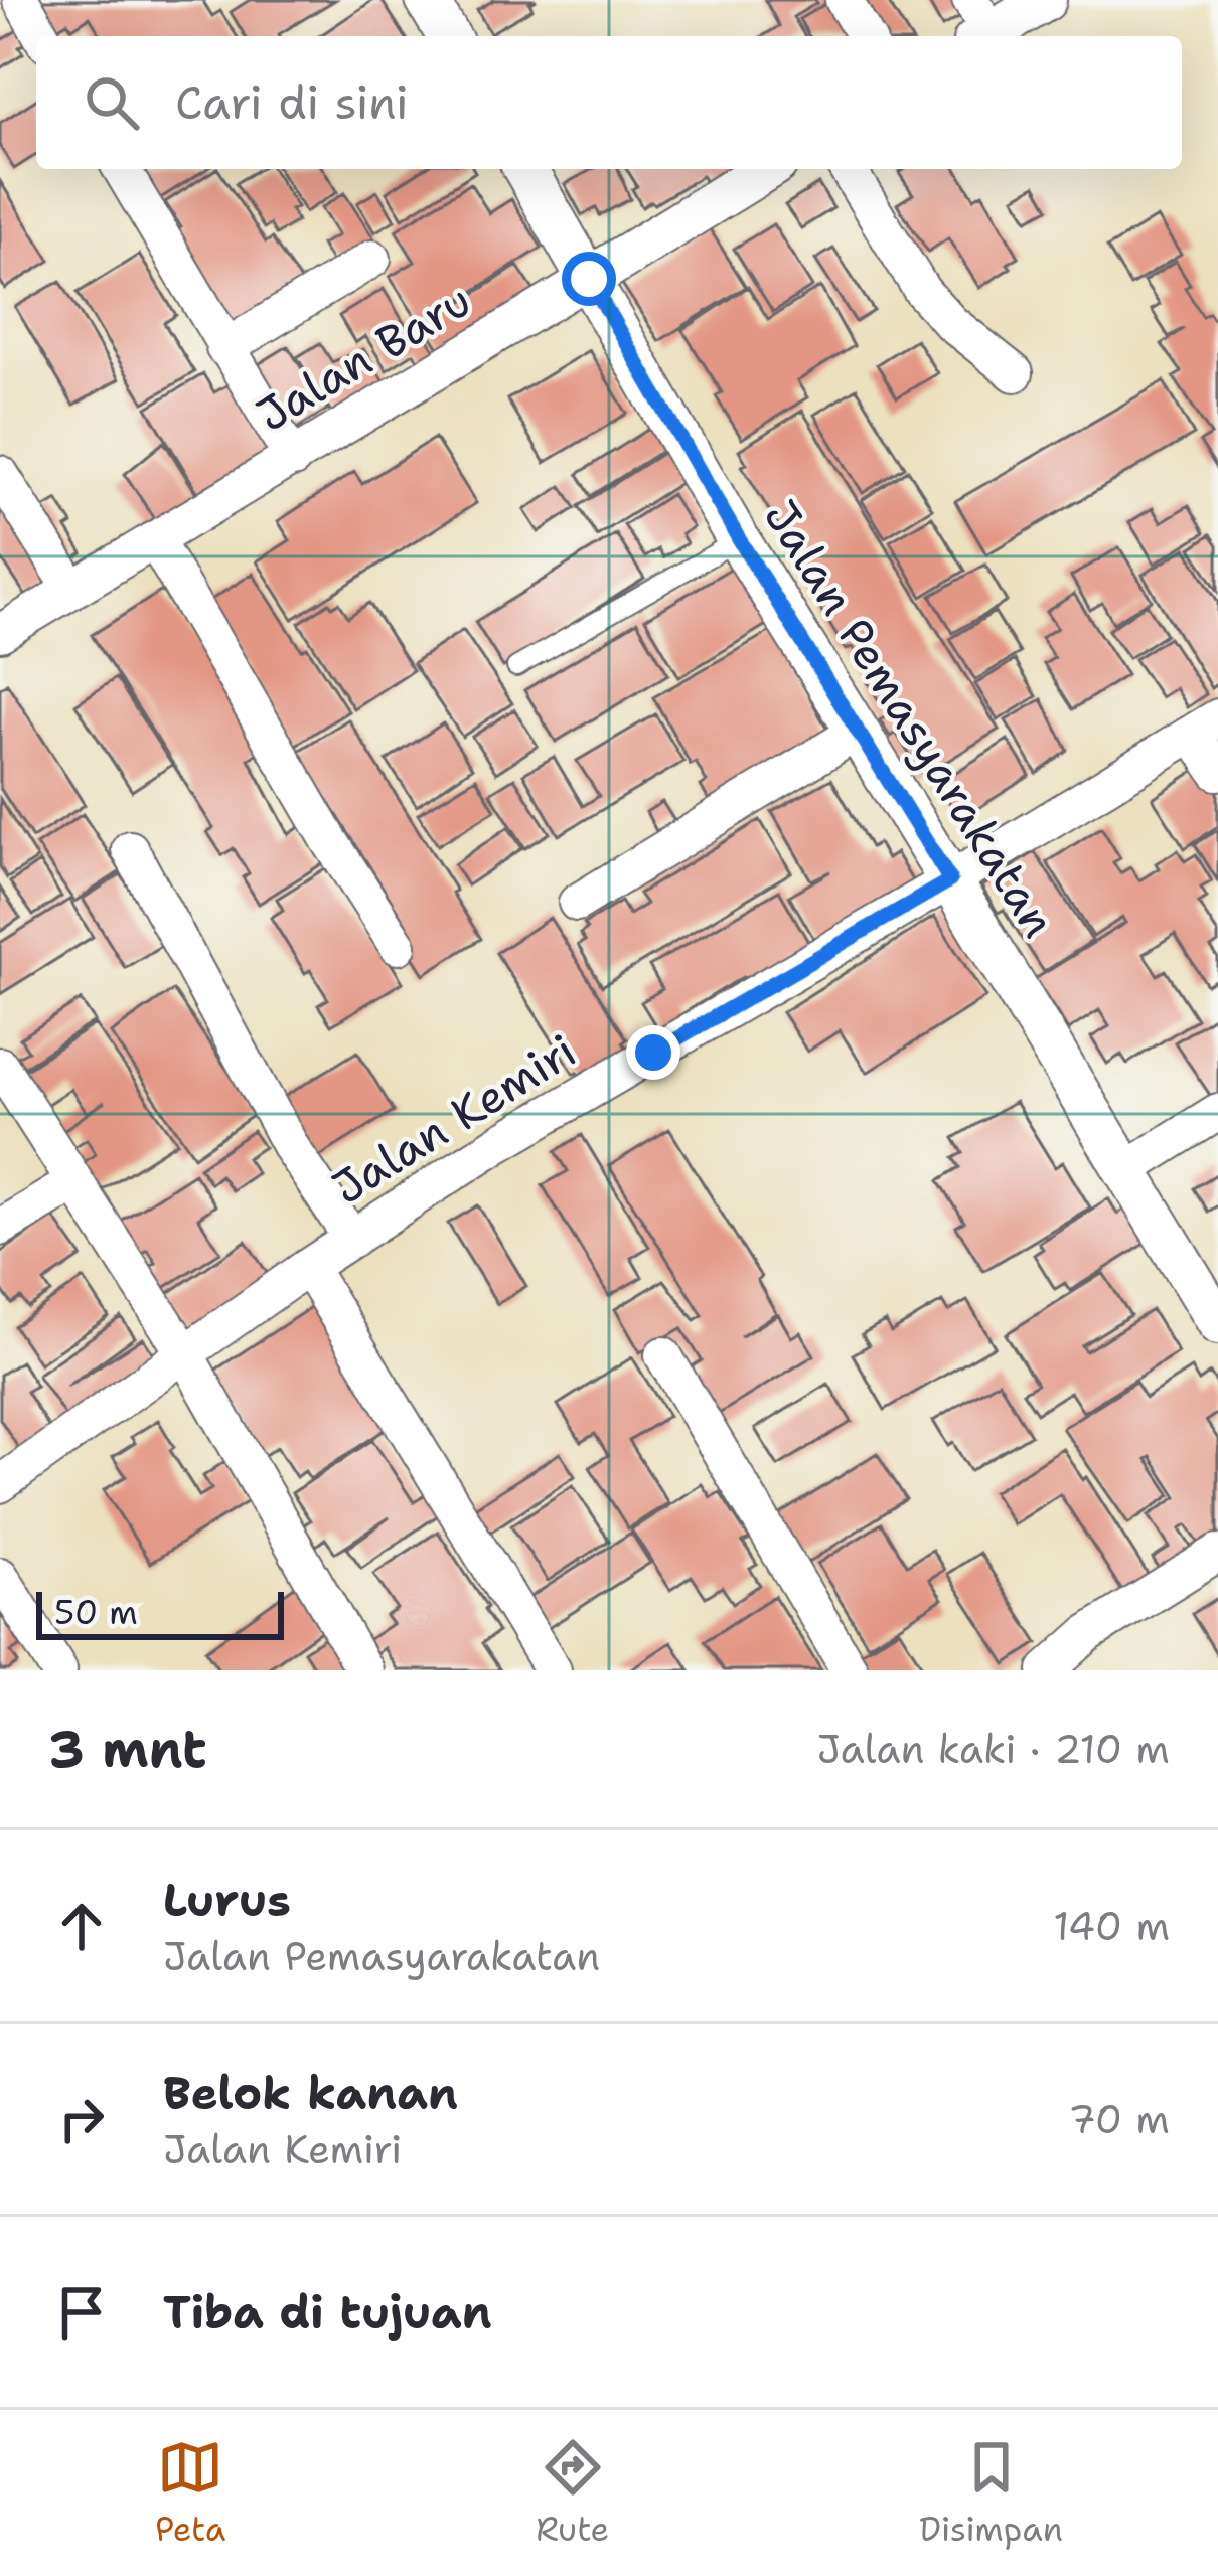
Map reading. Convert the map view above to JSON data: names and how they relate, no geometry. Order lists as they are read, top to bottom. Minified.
{"streets":{"street":["Jalan Baru","Jalan Pemasyarakatan","Jalan Kemiri"]},"crossings":[["Jalan Baru","Jalan Pemasyarakatan"],["Jalan Pemasyarakatan","Jalan Kemiri"]],"scale_bar":"50 m","page":{"search":"Cari di sini","scale":"50 m","heading":["3 mnt","Jalan kaki · 210 m"],"list":[["Lurus","Jalan Pemasyarakatan","140 m"],["Belok kanan","Jalan Kemiri","70 m"],"Tiba di tujuan"],"nav":["Peta","Rute","Disimpan"]}}
